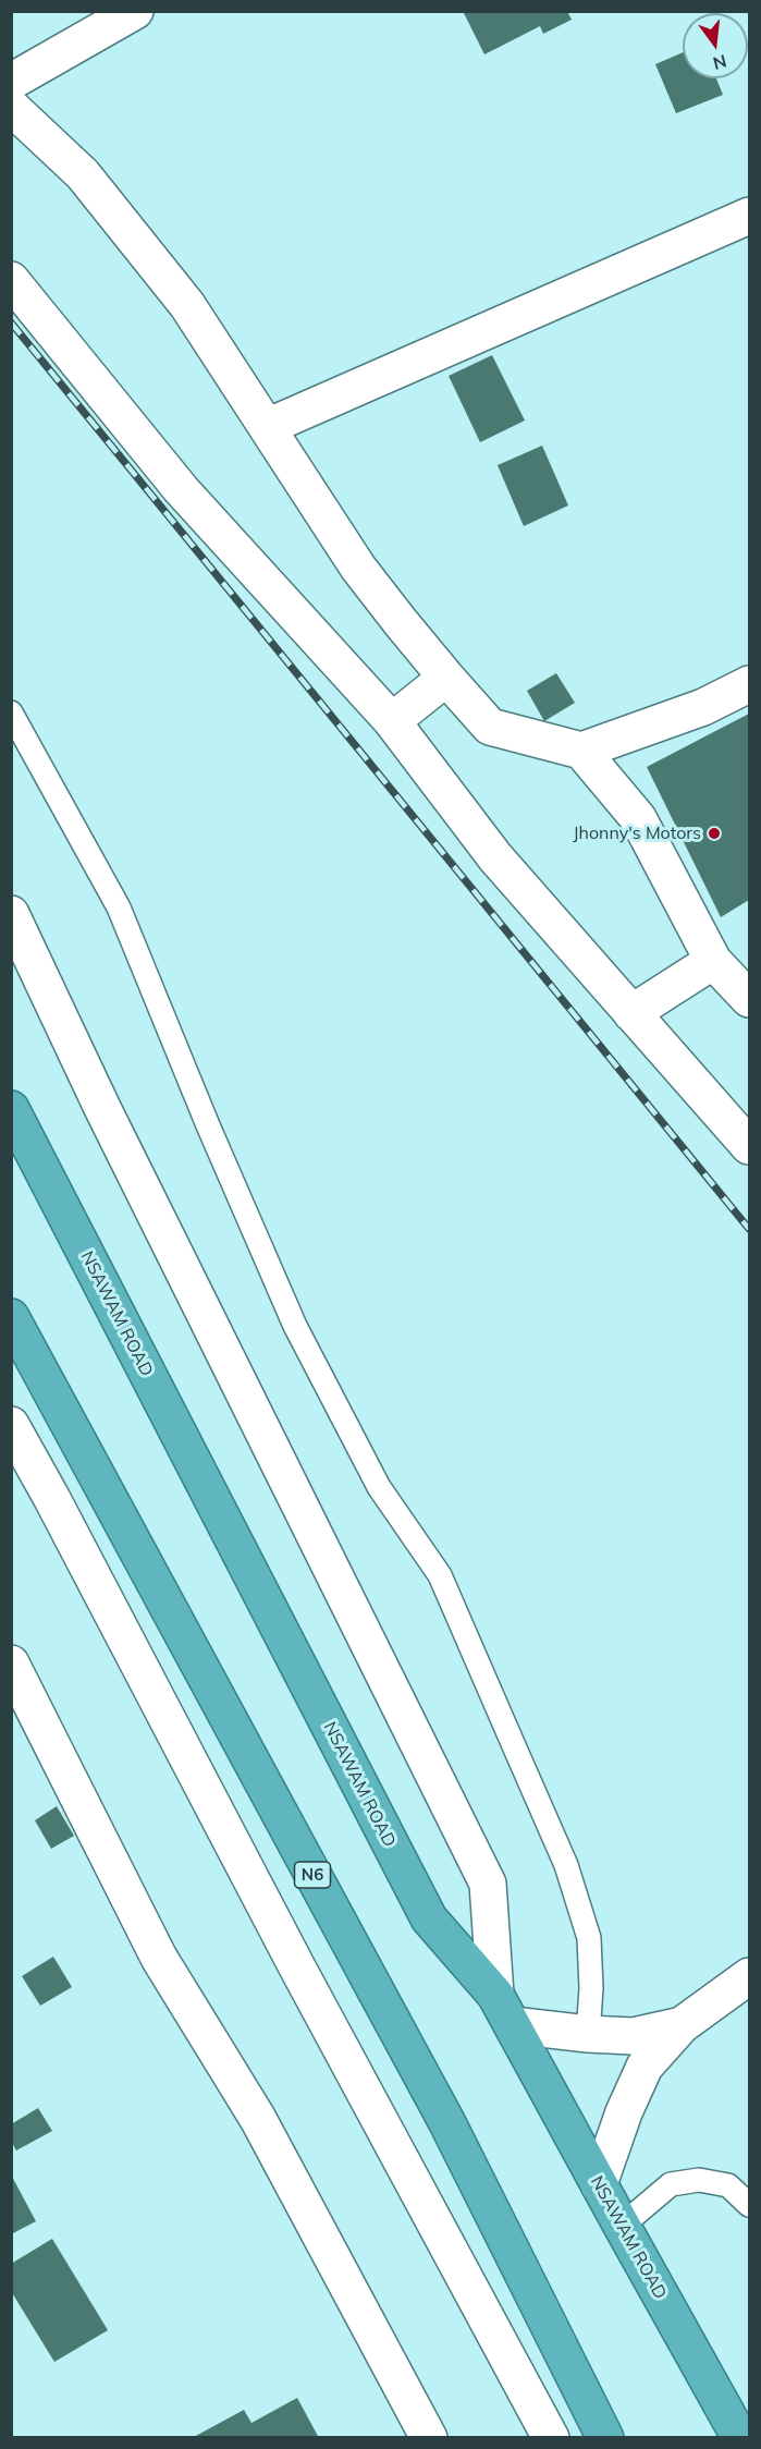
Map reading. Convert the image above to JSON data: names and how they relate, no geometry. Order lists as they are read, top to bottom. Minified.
{"streets":{"highway":["NSAWAM ROAD","N6"]},"places":["Jhonny's Motors"],"north":"bottom"}
